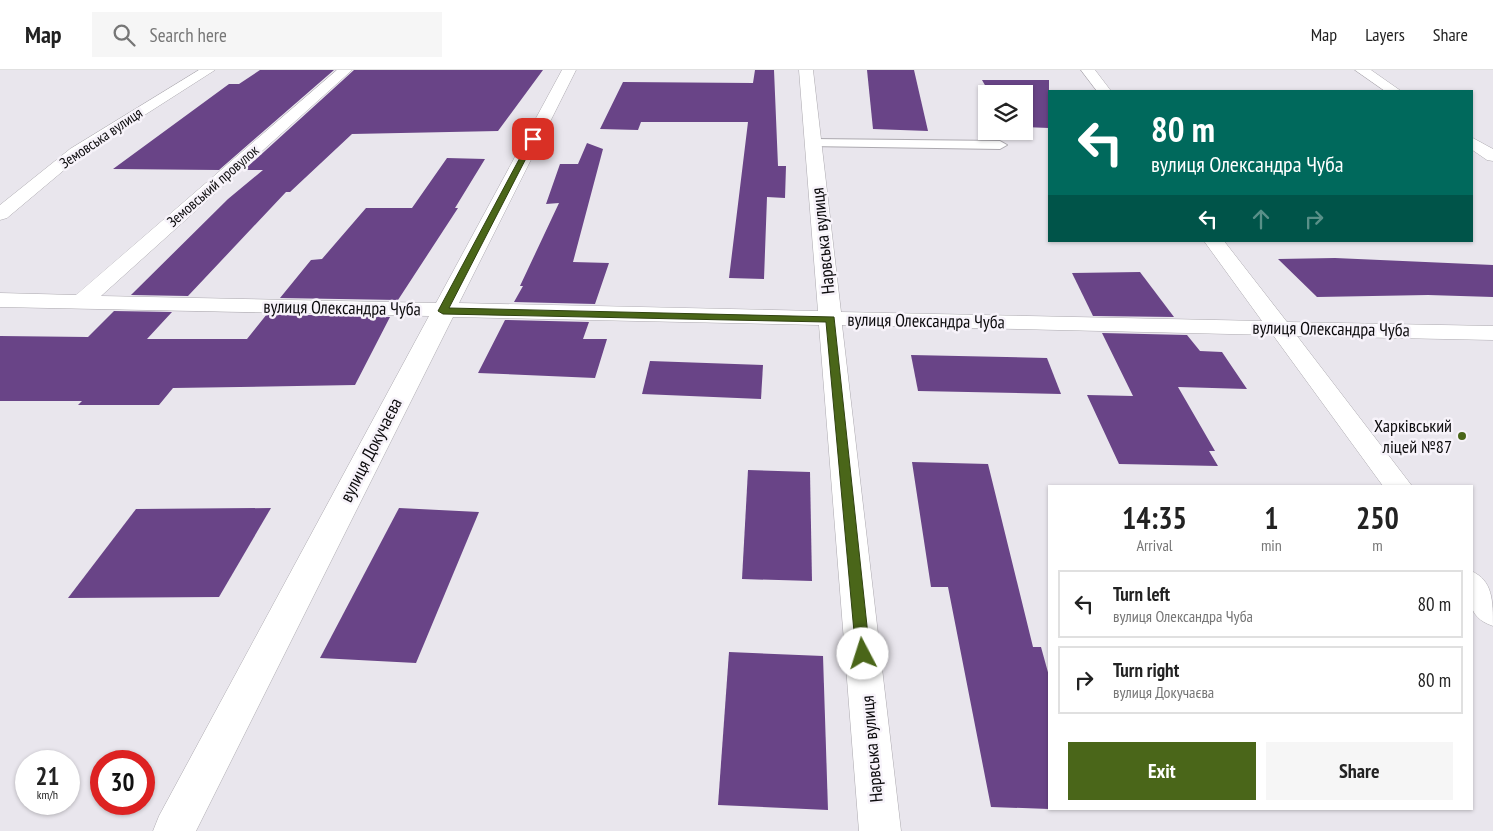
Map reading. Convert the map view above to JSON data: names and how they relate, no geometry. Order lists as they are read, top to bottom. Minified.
{"streets":{"street":["Земовська вулиця","Земовський провулок","Нарвська вулиця","вулиця Олександра Чуба","вулиця Докучаєва"]},"crossings":[["Земовський провулок","вулиця Олександра Чуба"],["Нарвська вулиця","вулиця Олександра Чуба"],["вулиця Олександра Чуба","вулиця Докучаєва"]],"places":["Харківський ліцей №87"],"page":{"header":"Map","search":"Search here","nav":["Map","Layers","Share"],"turn":["80 m","вулиця Олександра Чуба"],"eta":["14:35","Arrival","1","min","250","m"],"list":[{"name":"Turn left","note":"вулиця Олександра Чуба","value":"80 m"},{"name":"Turn right","note":"вулиця Докучаєва","value":"80 m"}],"buttons":["Exit","Share"],"speed":"21 km/h","limit":"30"}}
